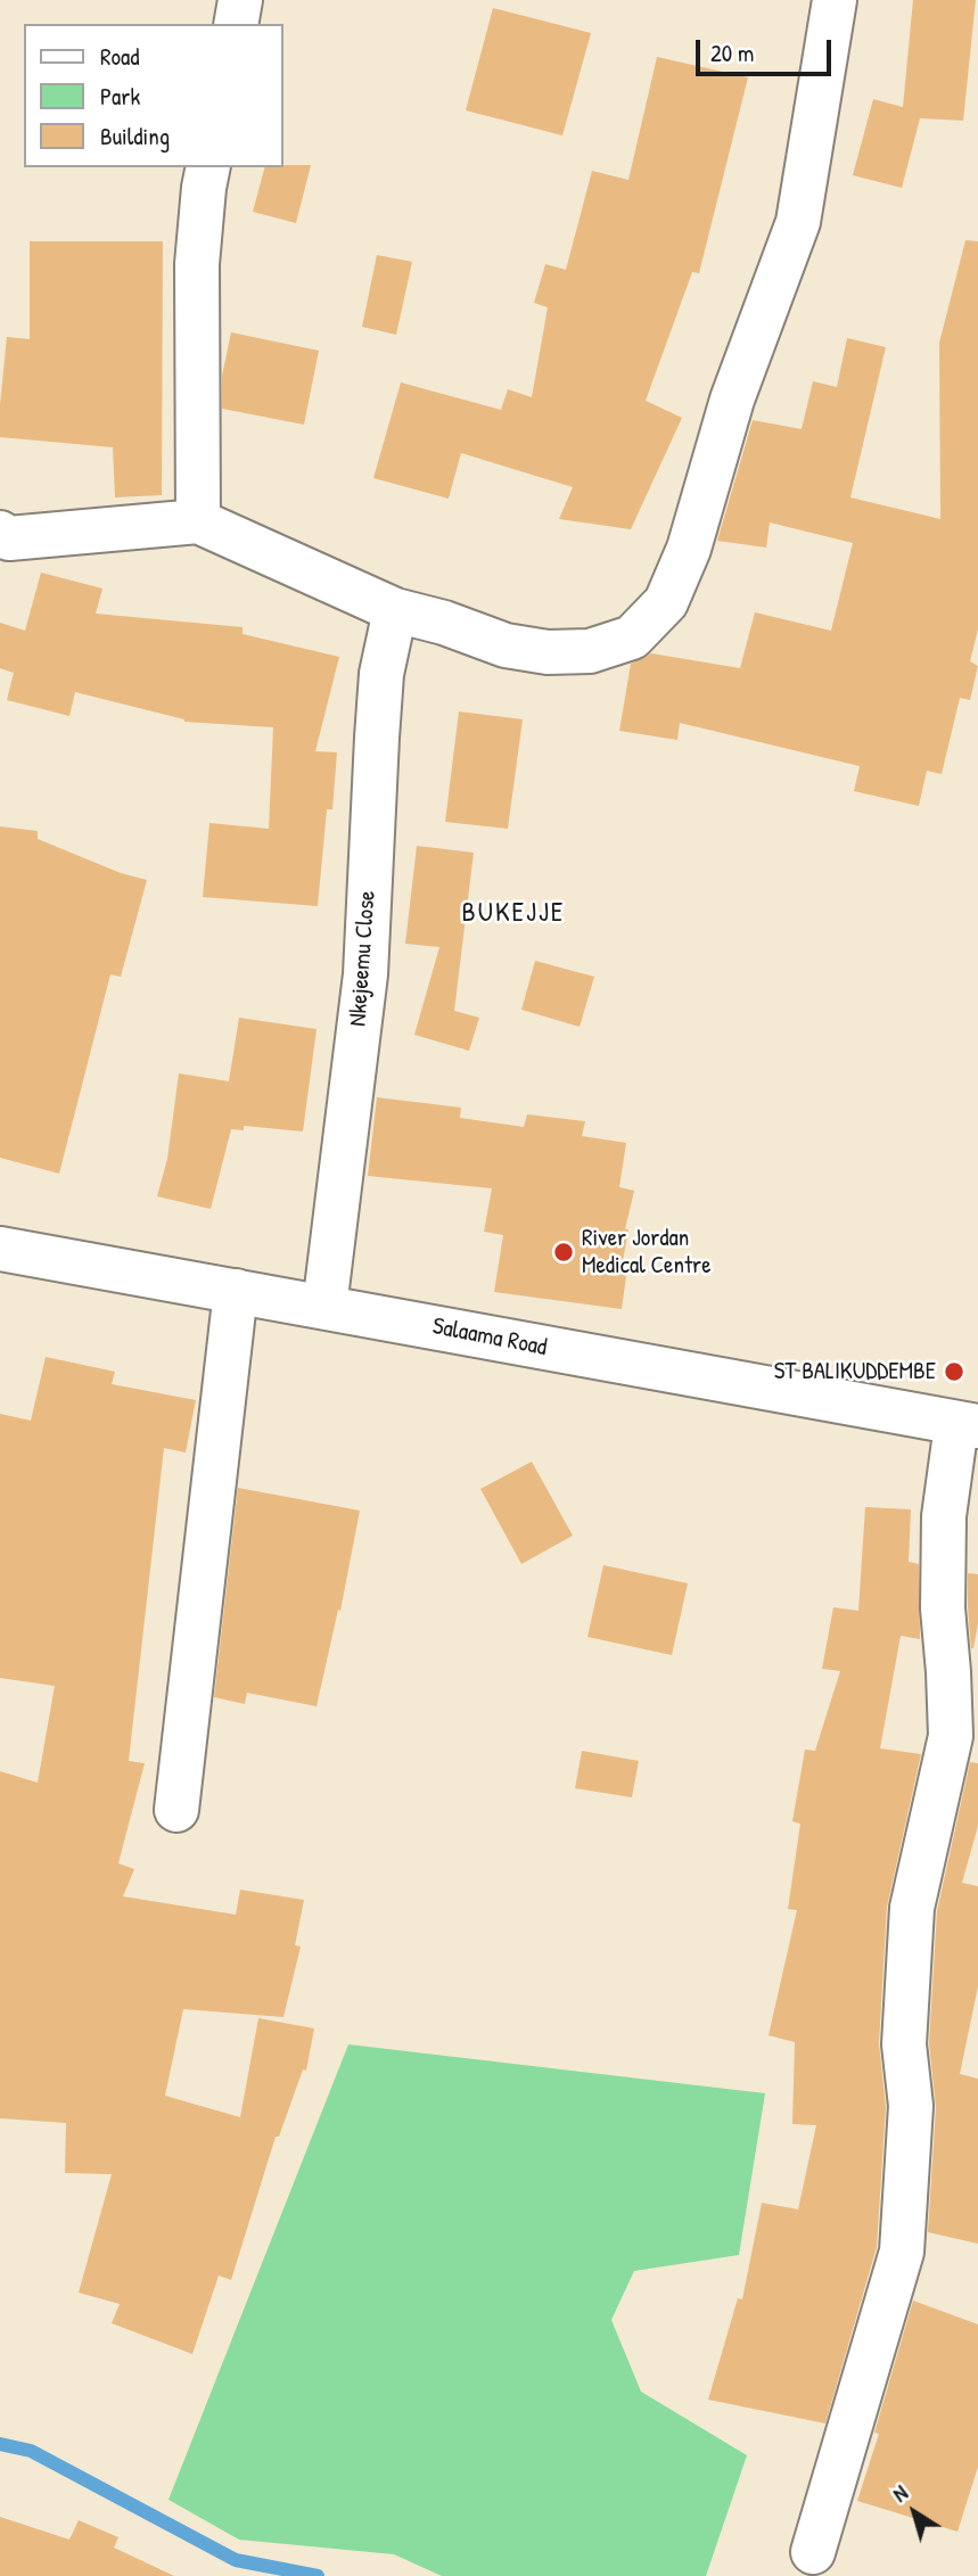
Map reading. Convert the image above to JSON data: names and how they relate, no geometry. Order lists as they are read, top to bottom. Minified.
{"streets":{"street":["Nkejeemu Close","Salaama Road"]},"crossings":[["Nkejeemu Close","Salaama Road"]],"districts":["BUKEJJE"],"places":["River Jordan Medical Centre","ST BALIKUDDEMBE"],"legend":["Road","Park","Building"],"scale_bar":"20 m","north":"top left"}
